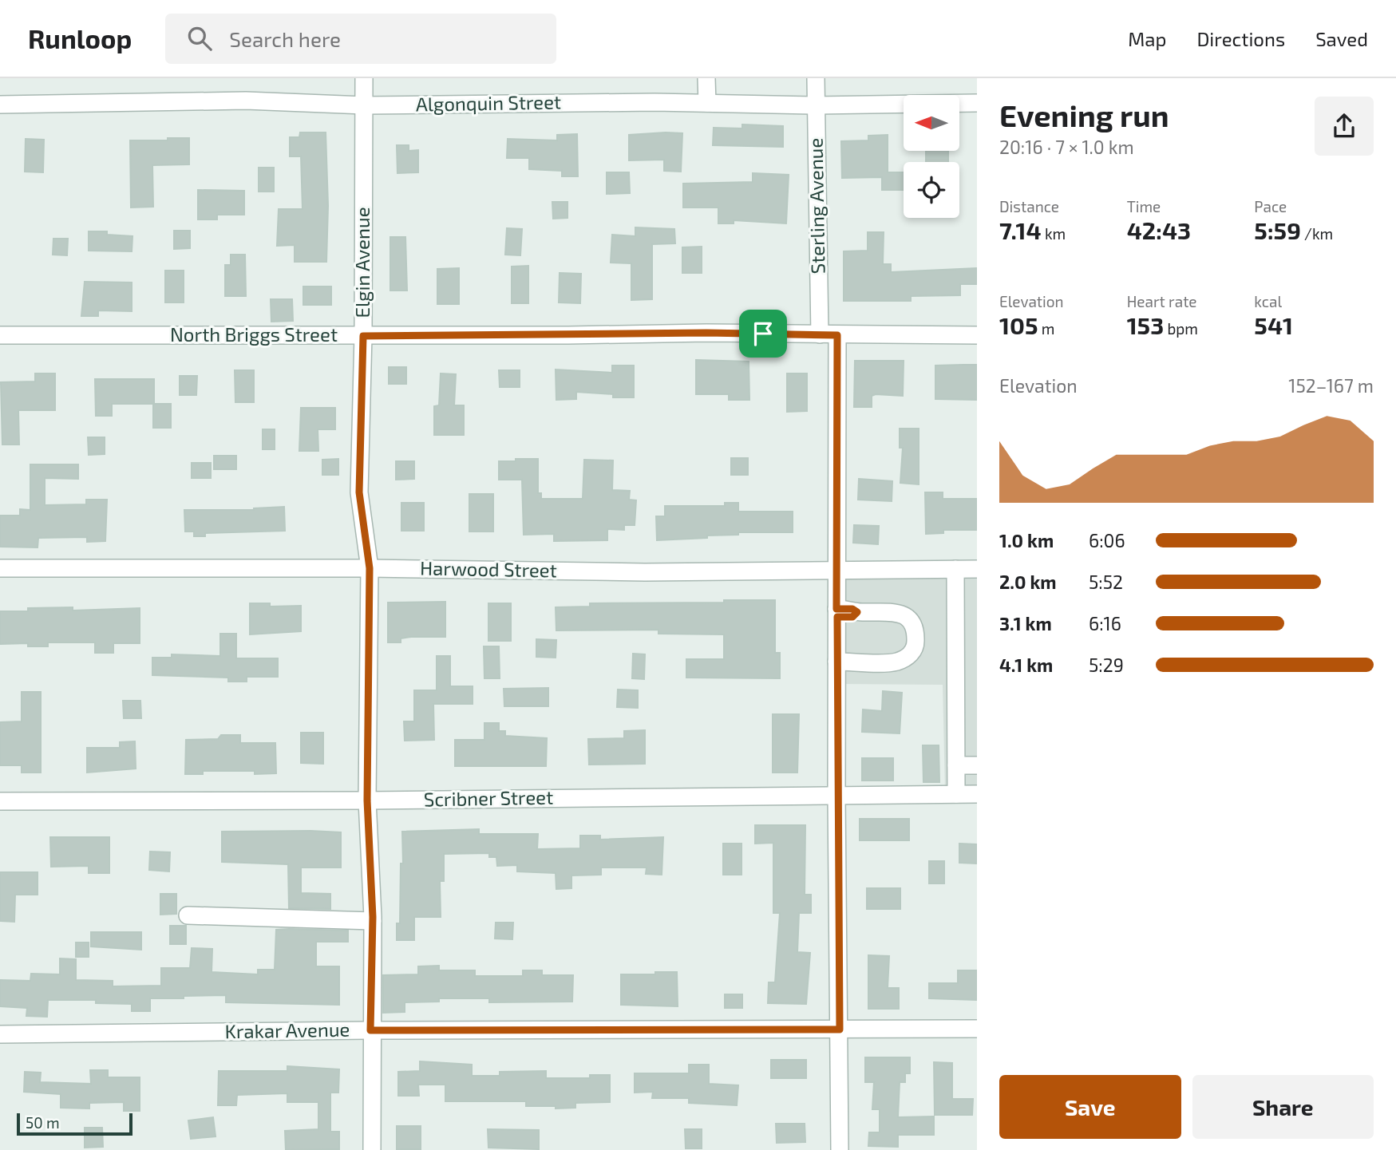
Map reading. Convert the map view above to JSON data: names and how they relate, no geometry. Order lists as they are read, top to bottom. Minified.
{"streets":{"street":["Algonquin Street","Sterling Avenue","Elgin Avenue","North Briggs Street","Harwood Street","Scribner Street","Krakar Avenue"]},"crossings":[["Algonquin Street","Sterling Avenue"],["Algonquin Street","Elgin Avenue"],["Sterling Avenue","North Briggs Street"],["Elgin Avenue","North Briggs Street"],["Elgin Avenue","Harwood Street"],["Elgin Avenue","Scribner Street"],["Elgin Avenue","Krakar Avenue"]],"scale_bar":"50 m","north":"left","page":{"header":"Runloop","search":"Search here","nav":["Map","Directions","Saved"],"heading":["Evening run","20:16 · 7 × 1.0 km"],"stats":[["Distance","7.14 km"],["Time","42:43"],["Pace","5:59 /km"],["Elevation","105 m"],["Heart rate","153 bpm"],["kcal","541"]],"chart":["Elevation","152–167 m"],"list":[{"name":"1.0 km","note":"6:06"},{"name":"2.0 km","note":"5:52"},{"name":"3.1 km","note":"6:16"},{"name":"4.1 km","note":"5:29"}],"buttons":["Save","Share"],"scale":"50 m"}}
